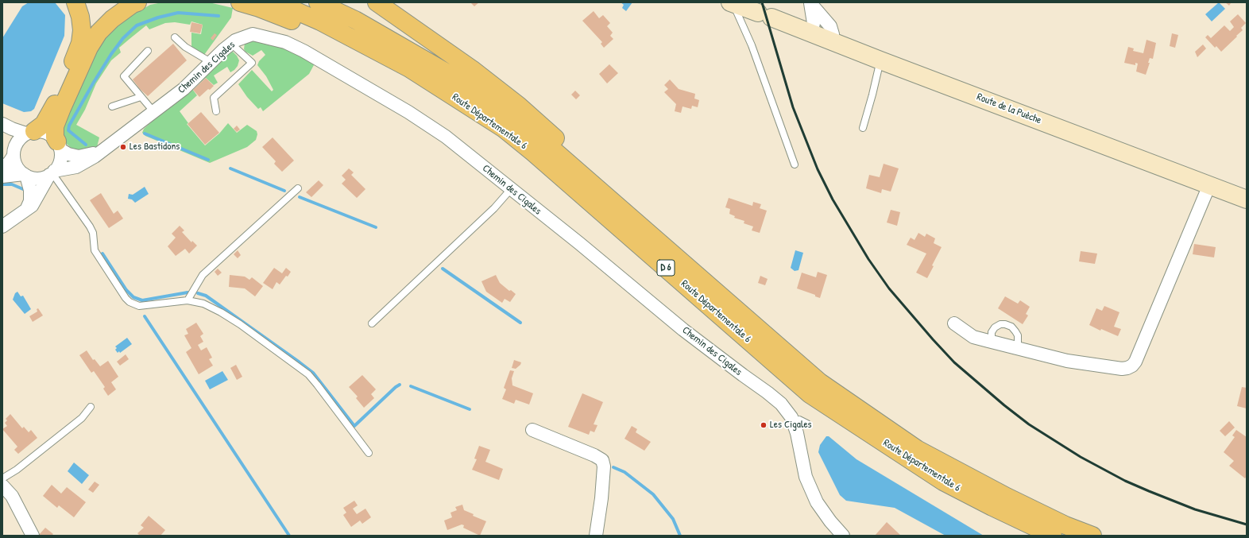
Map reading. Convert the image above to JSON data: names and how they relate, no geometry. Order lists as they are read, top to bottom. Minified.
{"streets":{"highway":["Route Départementale 6","D 6"],"main road":["Route de la Puèche"],"street":["Chemin des Cigales"]},"places":["Les Bastidons","Les Cigales"]}
